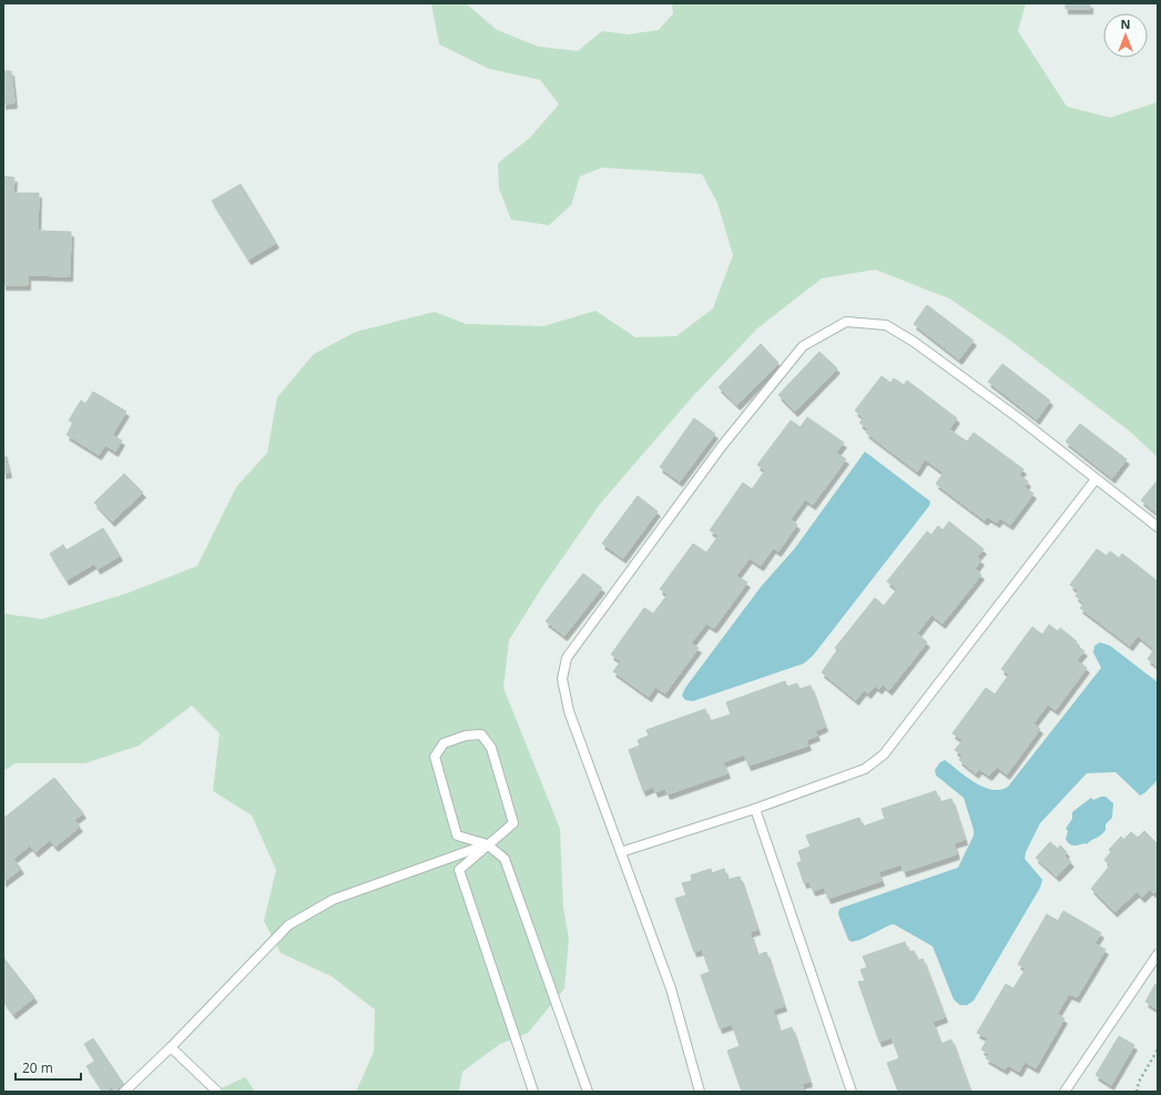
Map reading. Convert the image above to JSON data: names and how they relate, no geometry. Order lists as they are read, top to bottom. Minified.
{"scale_bar":"20 m","north":"top"}
